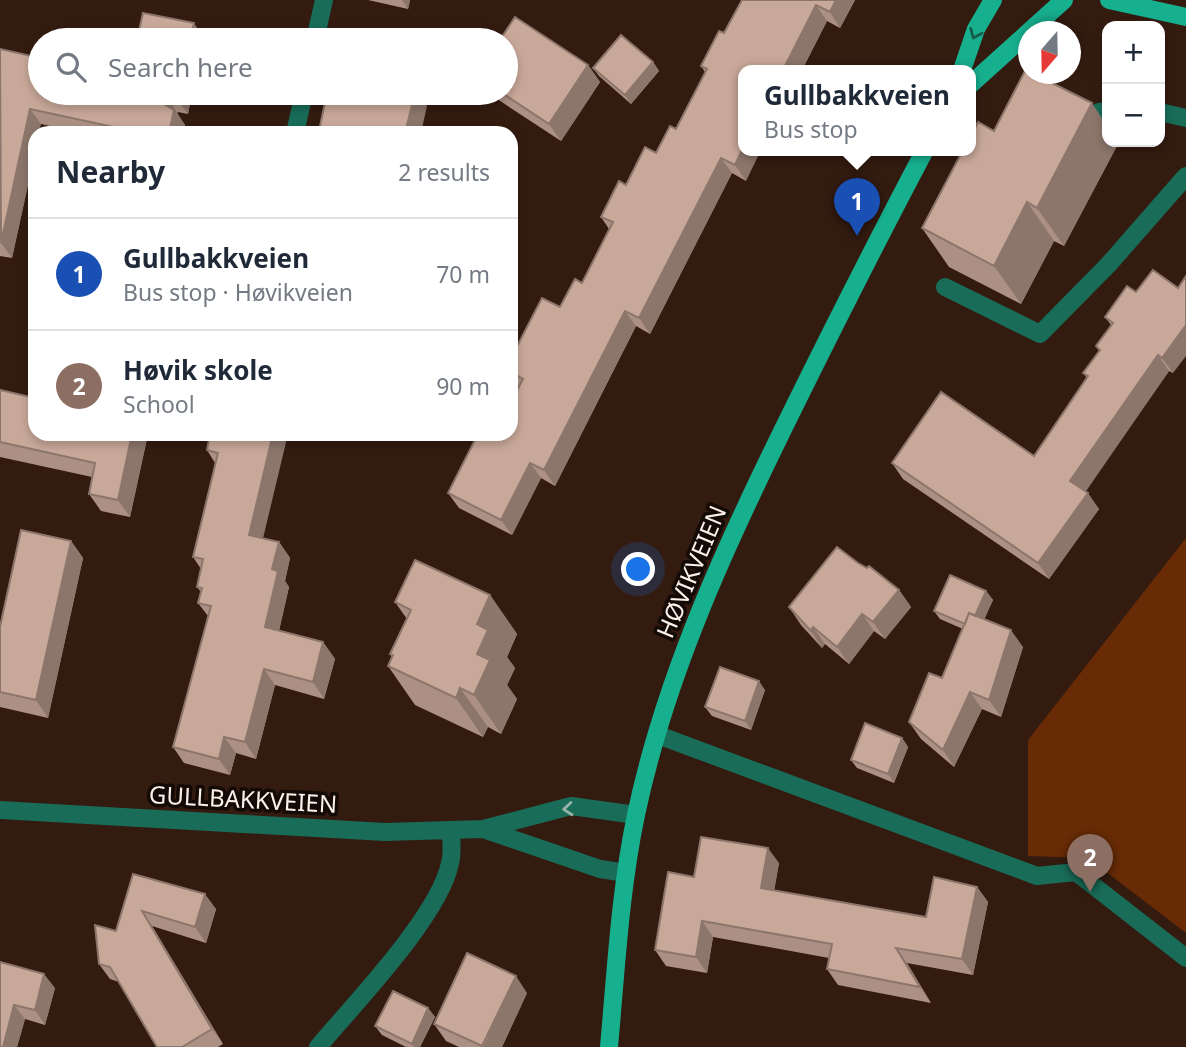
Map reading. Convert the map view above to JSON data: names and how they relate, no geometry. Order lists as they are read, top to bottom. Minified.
{"streets":{"main road":["HØVIKVEIEN"],"street":["GULLBAKKVEIEN"]},"crossings":[["HØVIKVEIEN","GULLBAKKVEIEN"]],"north":"bottom","page":{"map_buttons":["+","−"],"search":"Search here","popup":["Gullbakkveien","Bus stop"],"heading":["Nearby","2 results"],"pins":["1","2"],"list":[{"mark":"1","name":"Gullbakkveien","note":"Bus stop · Høvikveien","value":"70 m"},{"mark":"2","name":"Høvik skole","note":"School","value":"90 m"}]}}
